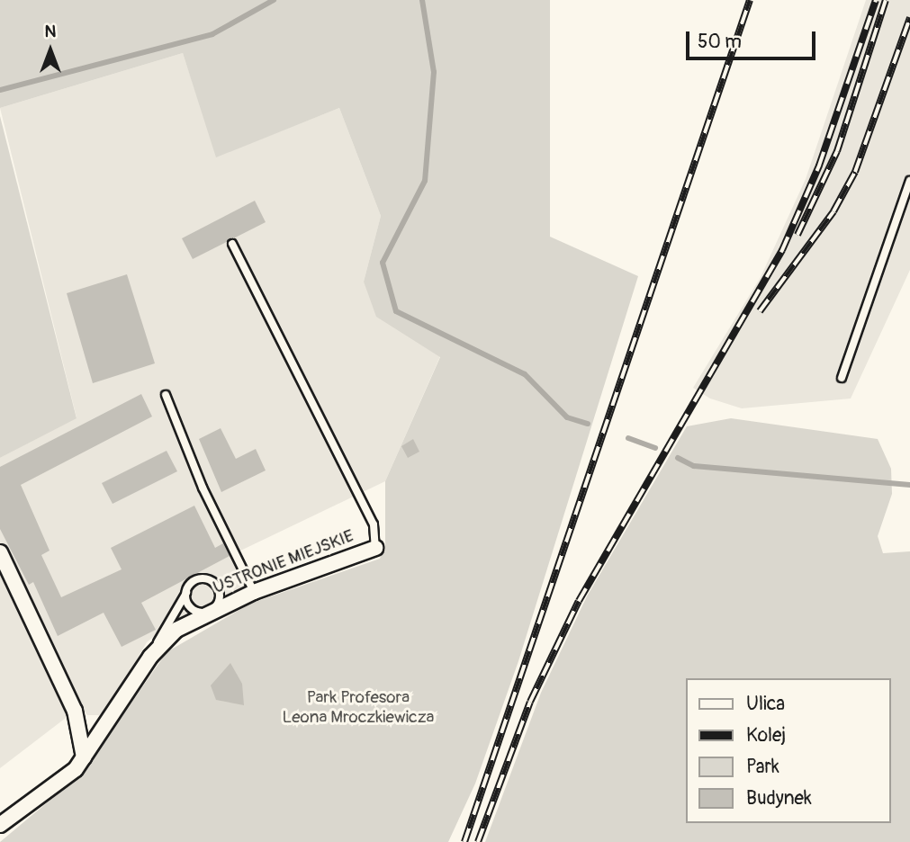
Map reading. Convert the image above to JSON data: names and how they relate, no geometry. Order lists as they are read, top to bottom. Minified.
{"streets":{"street":["USTRONIE MIEJSKIE"]},"parks":["Park Profesora Leona Mroczkiewicza"],"legend":["Ulica","Kolej","Park","Budynek"],"scale_bar":"50 m","north":"top"}
